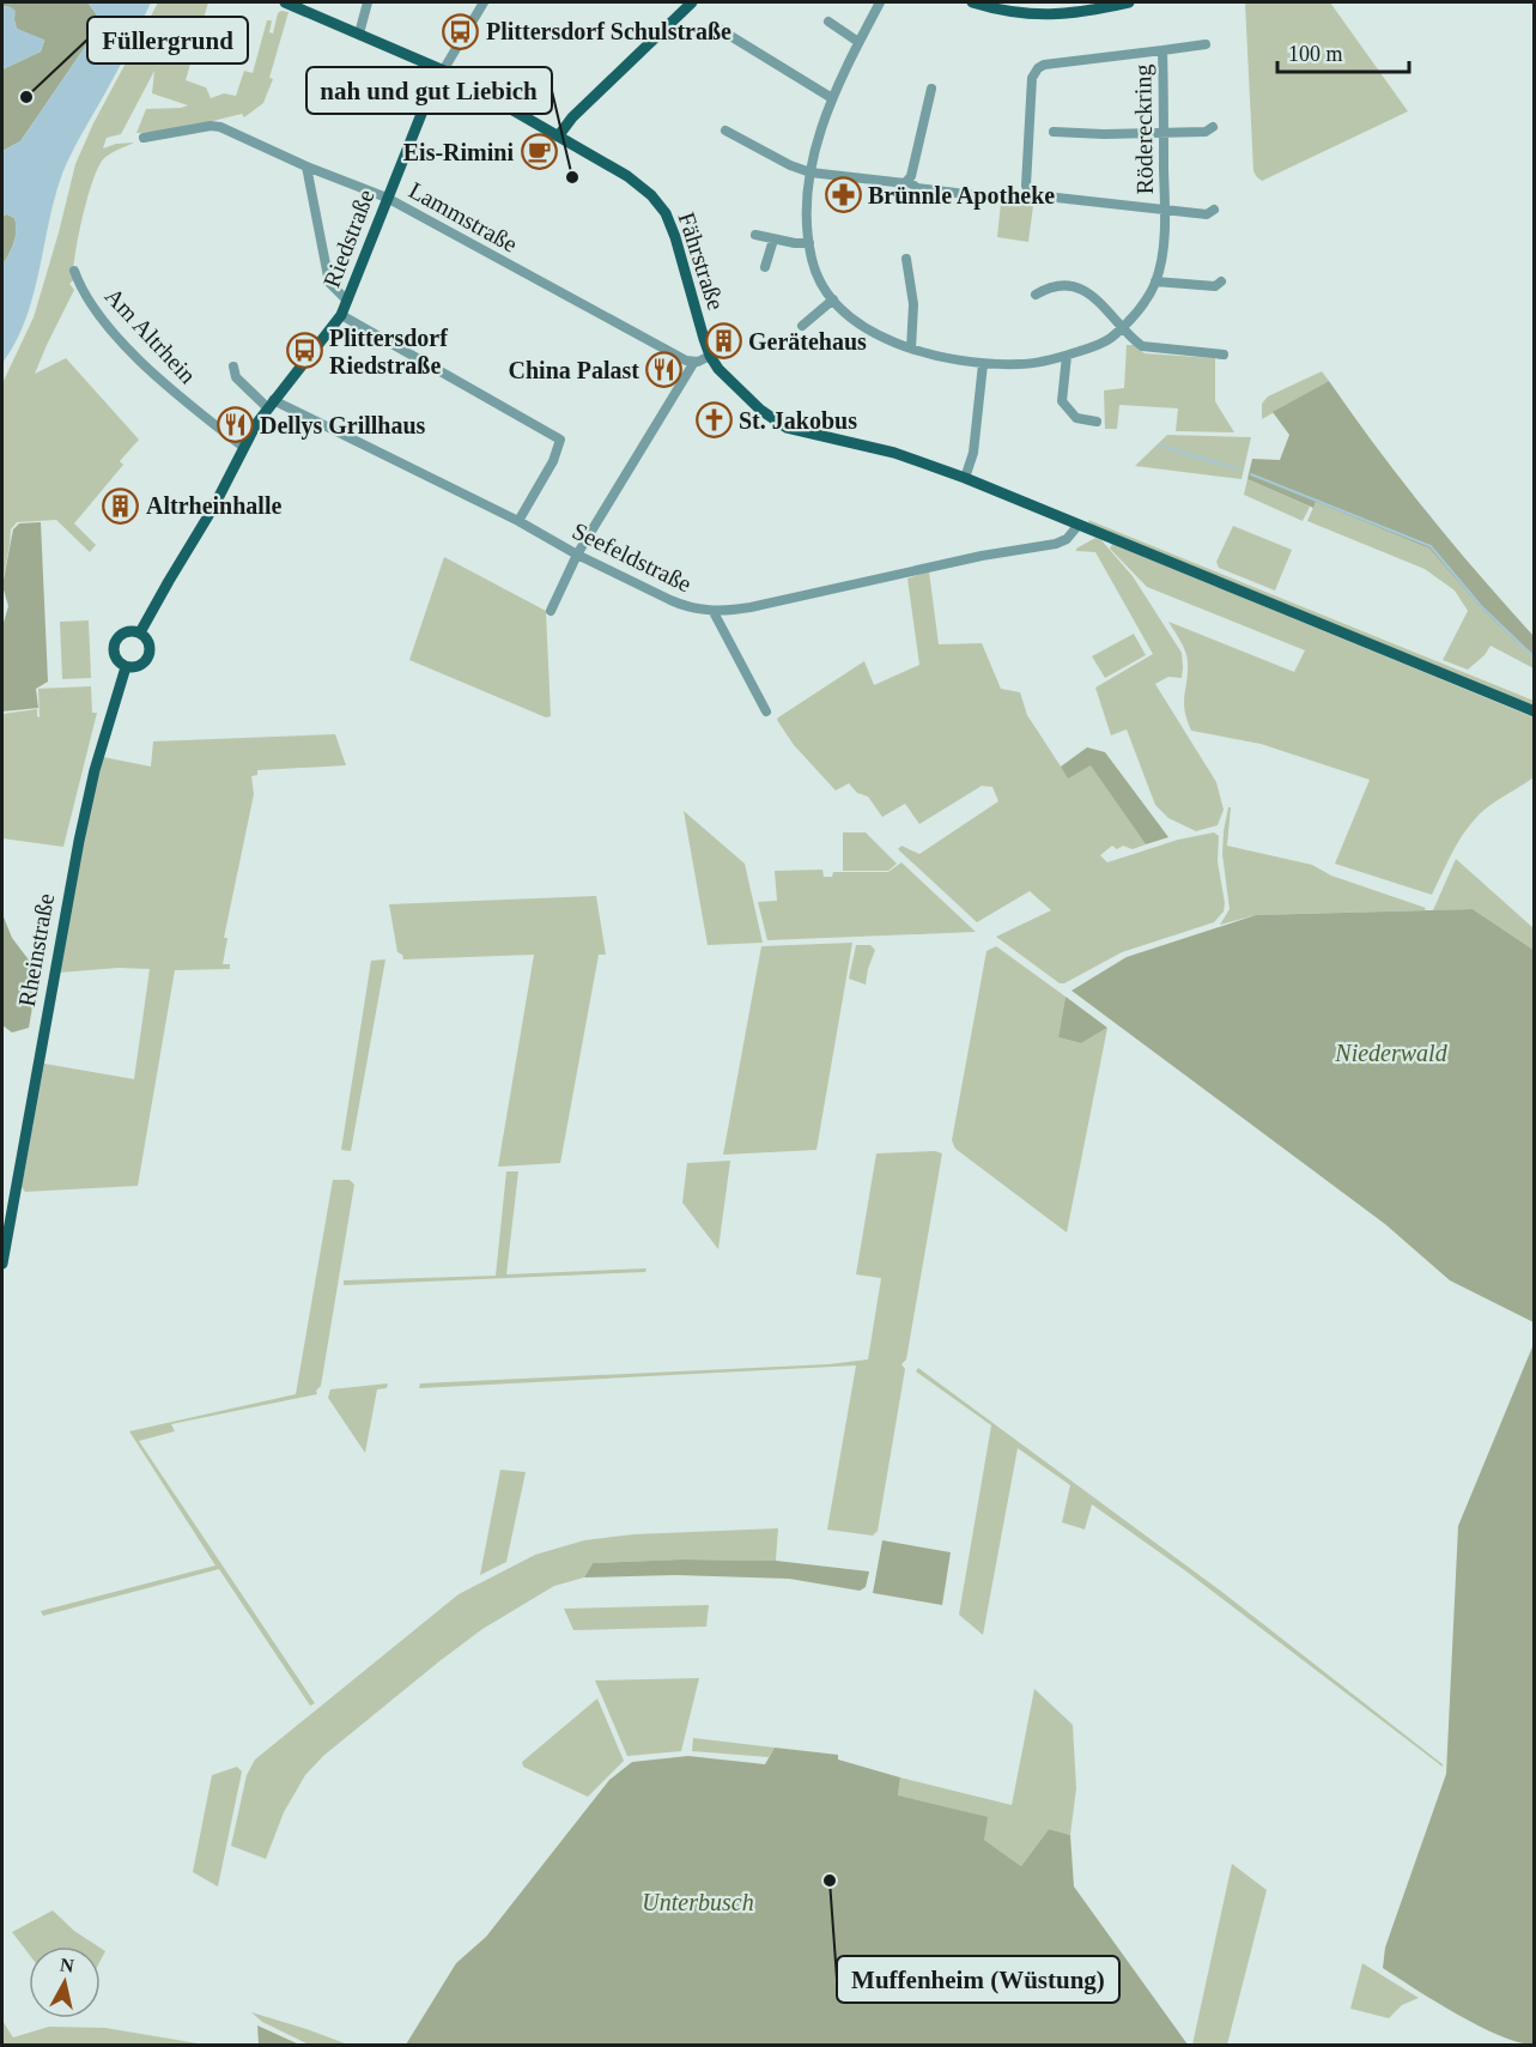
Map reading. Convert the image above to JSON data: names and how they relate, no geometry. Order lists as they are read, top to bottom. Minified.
{"streets":{"main road":["Riedstraße","Fährstraße","Rheinstraße"],"street":["Rödereckring","Lammstraße","Am Altrhein","Seefeldstraße"]},"crossings":[["Lammstraße","Riedstraße"],["Riedstraße","Fährstraße"],["Riedstraße","Am Altrhein"],["Riedstraße","Seefeldstraße"],["Riedstraße","Rheinstraße"],["Fährstraße","Seefeldstraße"]],"parks":["Niederwald","Unterbusch"],"places":{"bus stop":["Plittersdorf Schulstraße","Plittersdorf Riedstraße"],"other":["Füllergrund","nah und gut Liebich","Muffenheim (Wüstung)"],"cafe":["Eis-Rimini"],"pharmacy":["Brünnle Apotheke"],"building":["Gerätehaus","Altrheinhalle"],"restaurant":["China Palast","Dellys Grillhaus"],"church":["St. Jakobus"]},"scale_bar":"100 m","north":"top"}
